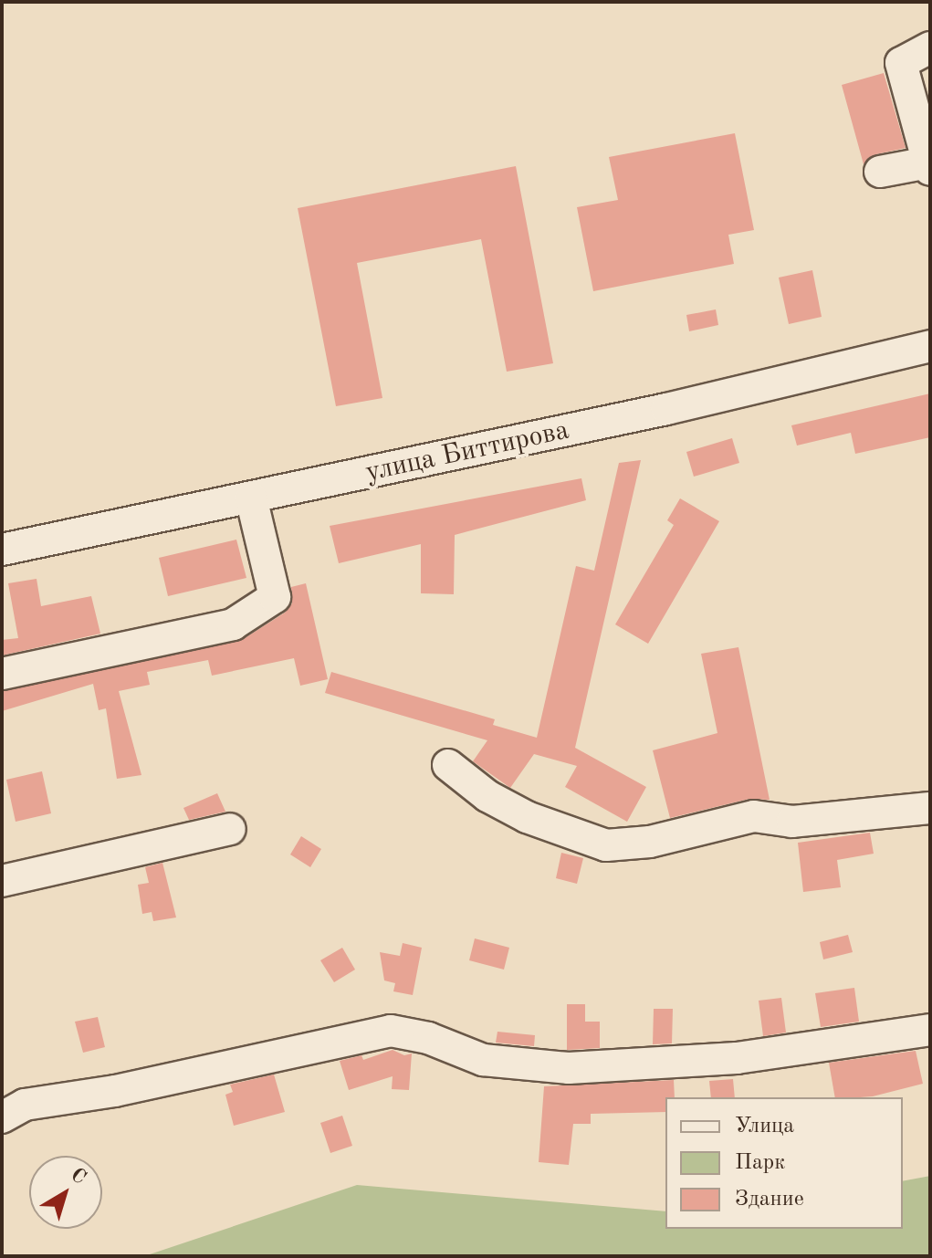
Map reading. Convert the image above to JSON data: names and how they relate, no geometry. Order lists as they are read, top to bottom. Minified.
{"streets":{"street":["улица Биттирова"]},"legend":["Улица","Парк","Здание"],"north":"top right"}
